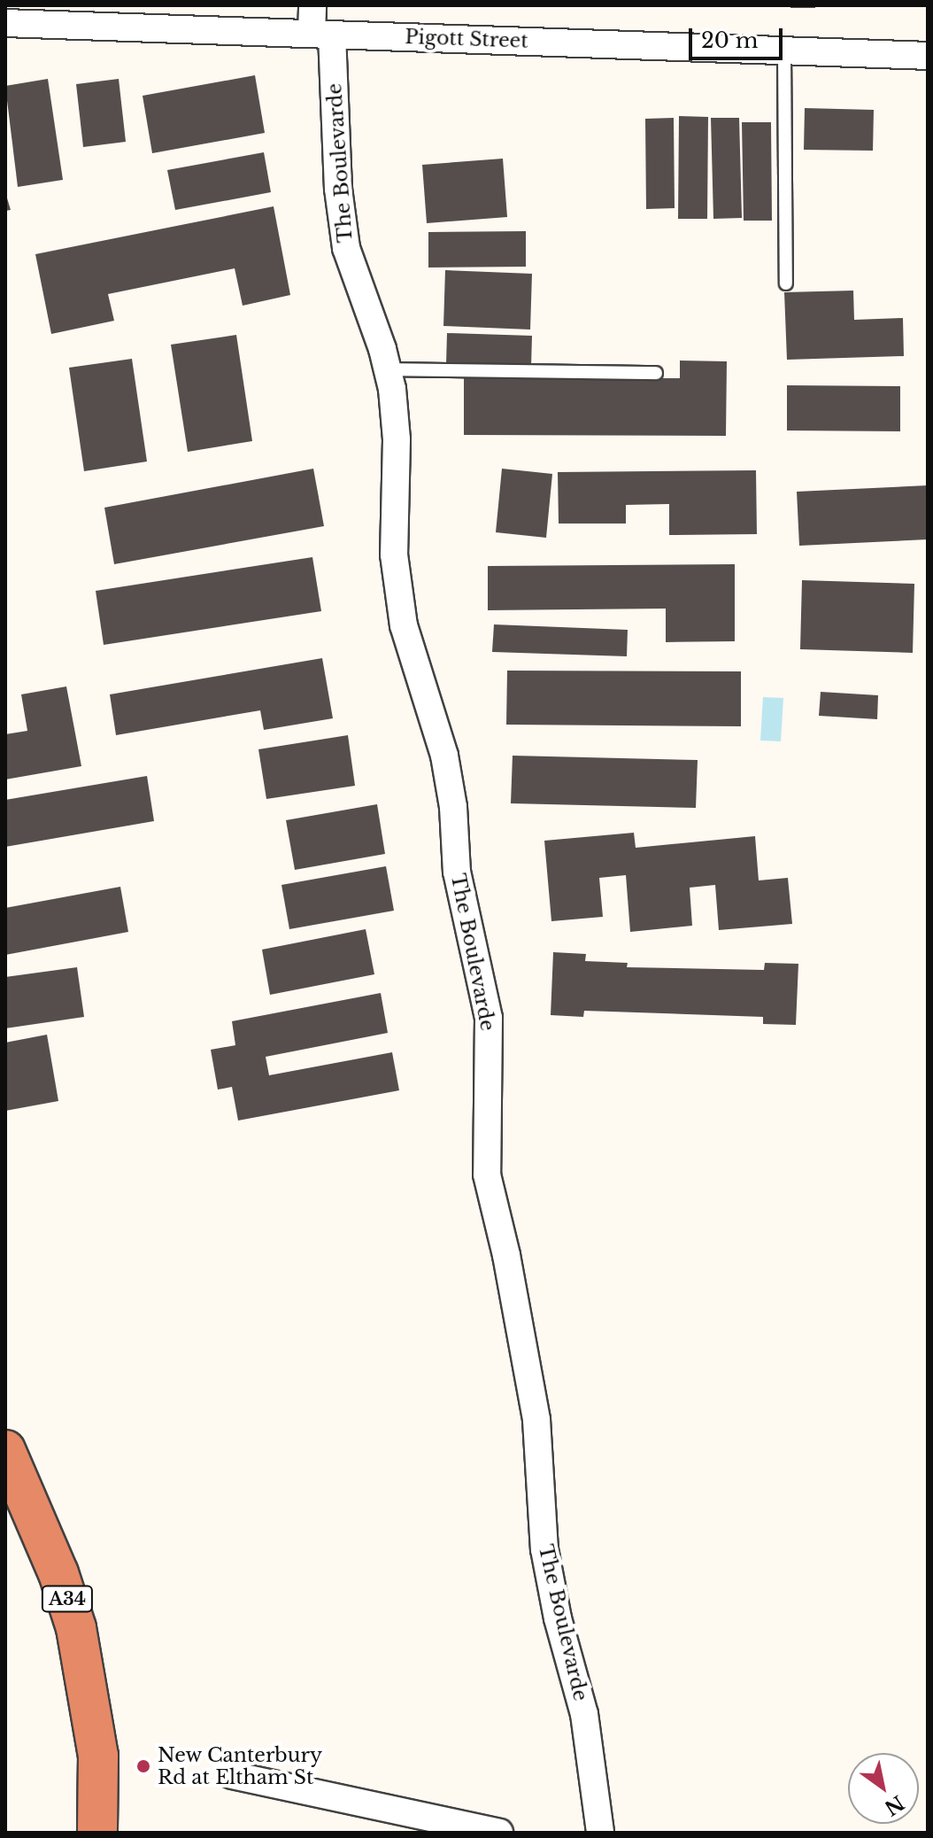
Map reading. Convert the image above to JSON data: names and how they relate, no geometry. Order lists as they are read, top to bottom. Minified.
{"streets":{"highway":["A34"],"street":["Pigott Street","The Boulevarde"]},"crossings":[["Pigott Street","The Boulevarde"]],"places":["New Canterbury Rd at Eltham St"],"scale_bar":"20 m","north":"bottom right"}
